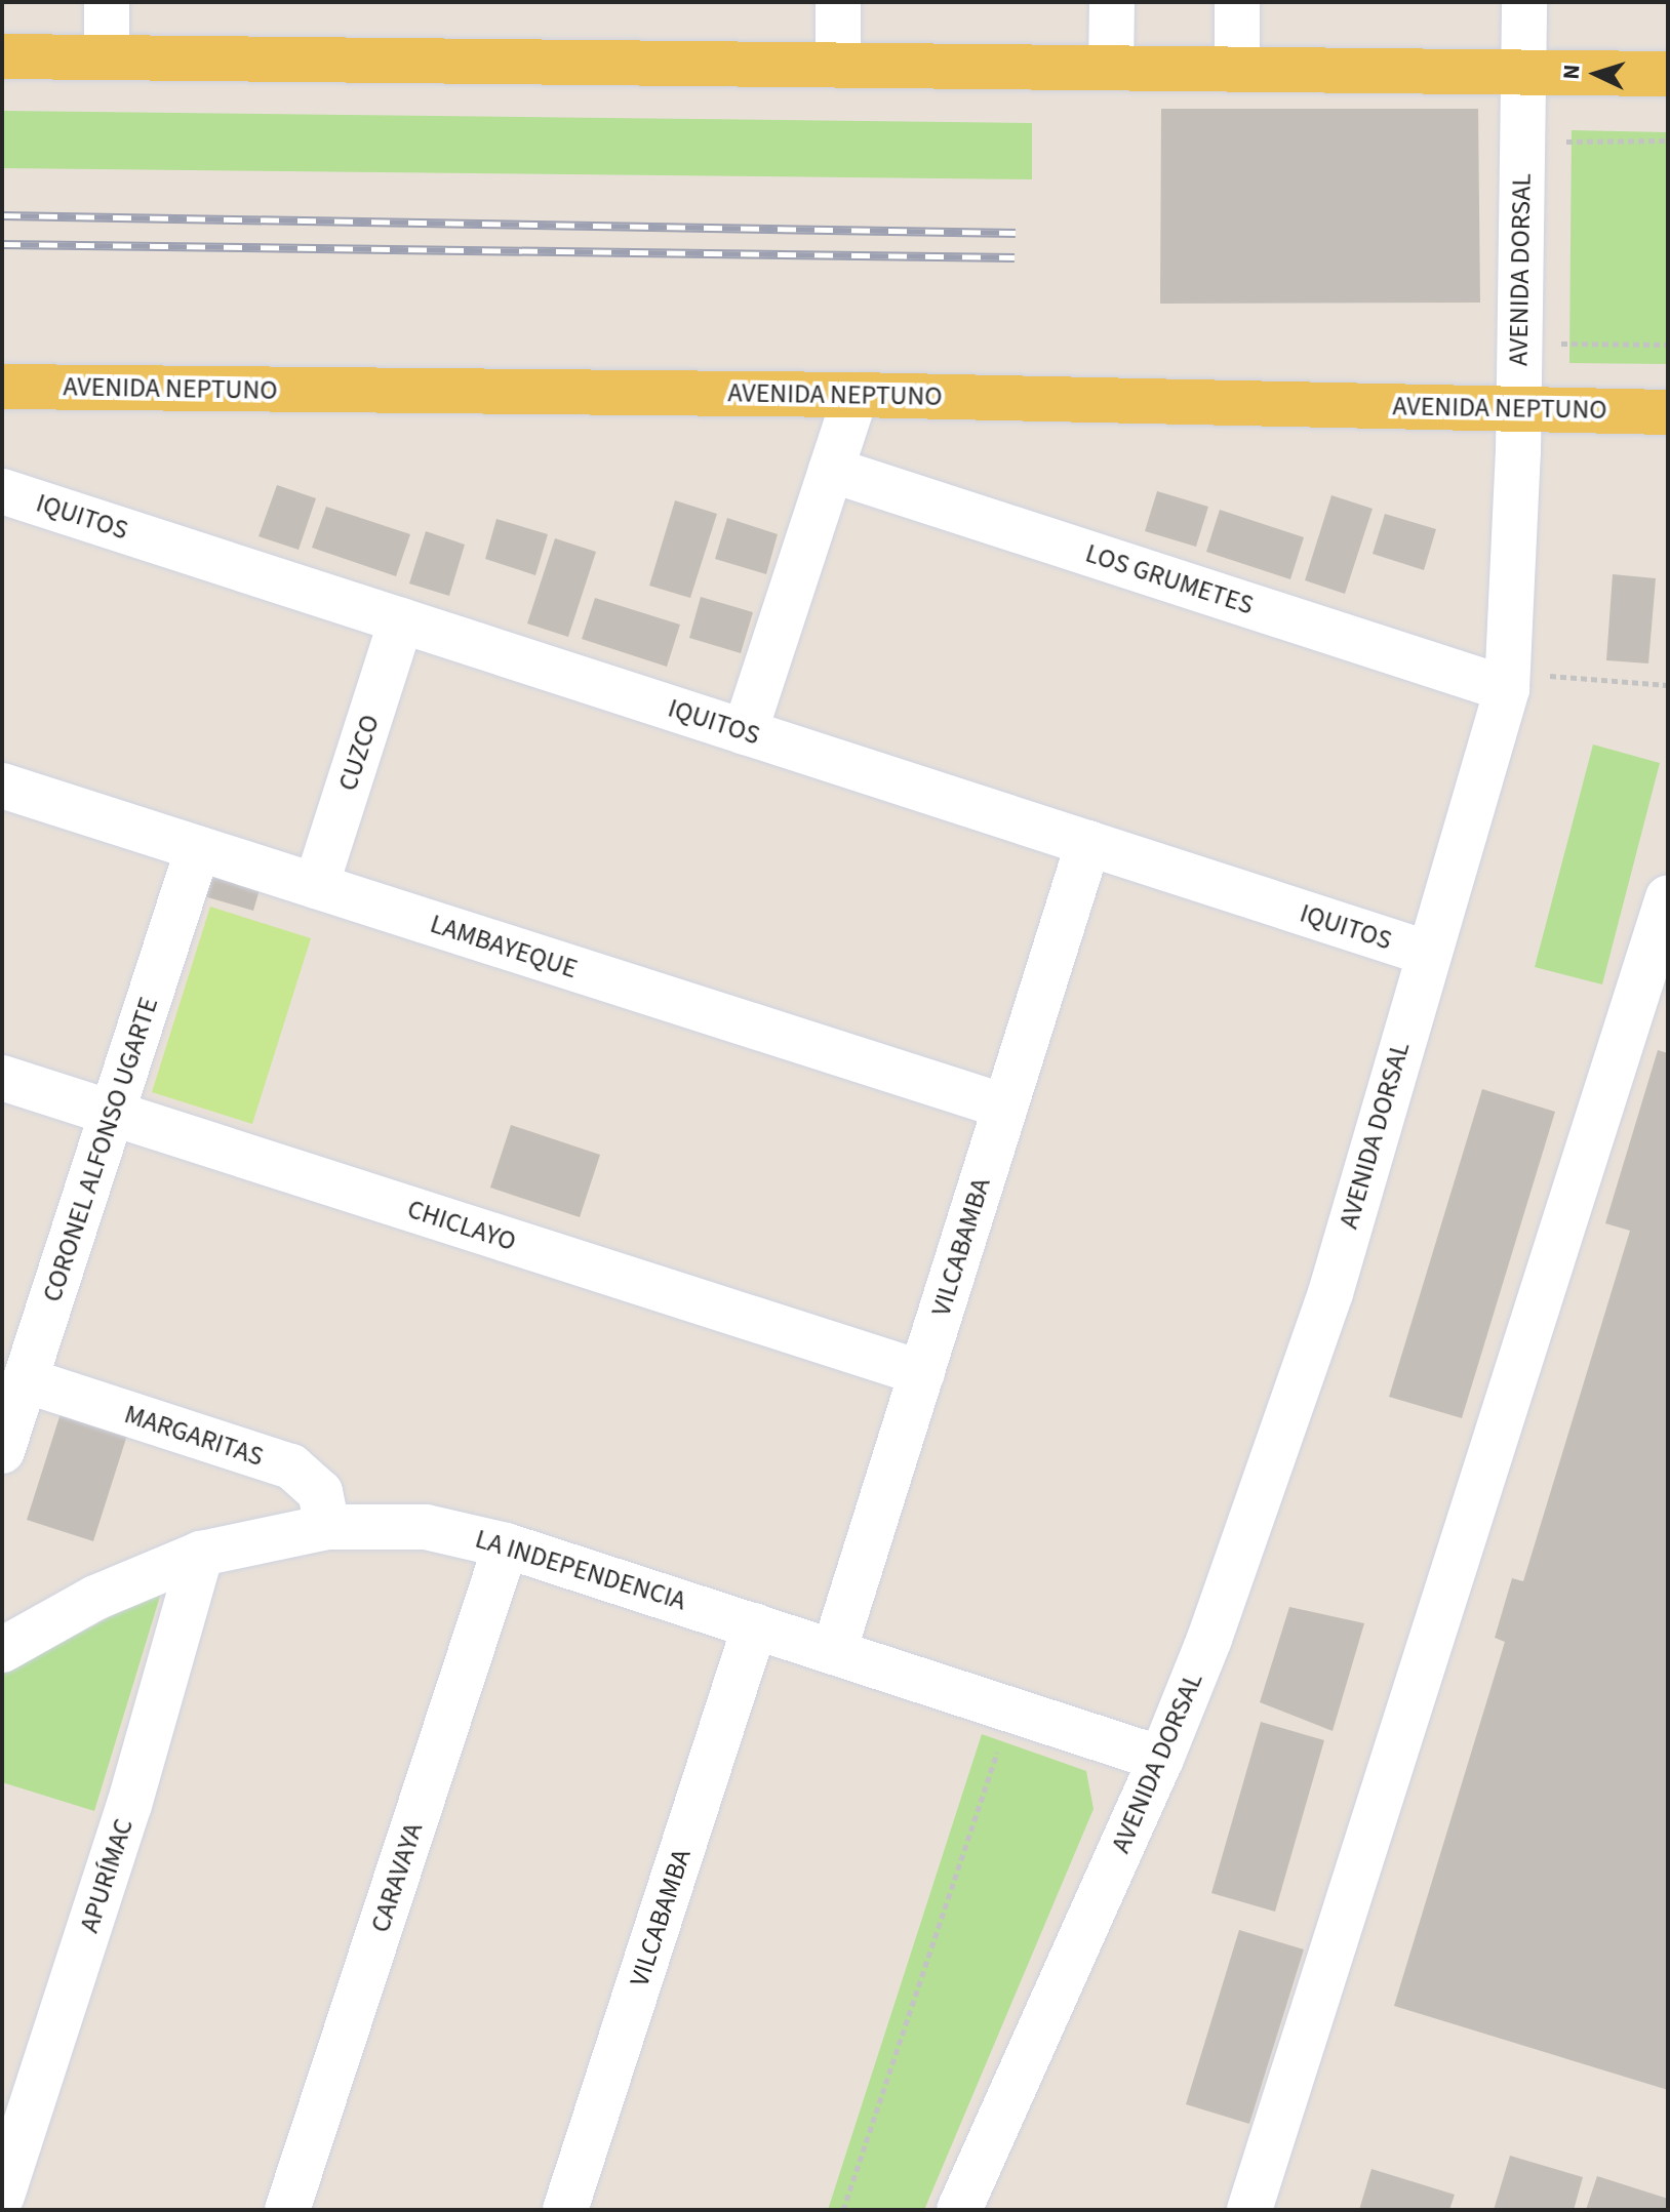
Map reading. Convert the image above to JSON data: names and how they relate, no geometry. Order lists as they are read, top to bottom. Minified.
{"streets":{"main road":["AVENIDA NEPTUNO"],"street":["AVENIDA DORSAL","IQUITOS","LOS GRUMETES","CUZCO","LAMBAYEQUE","CORONEL ALFONSO UGARTE","CHICLAYO","VILCABAMBA","MARGARITAS","LA INDEPENDENCIA","APURÍMAC","CARAVAYA"]},"crossings":[["AVENIDA DORSAL","AVENIDA NEPTUNO"],["AVENIDA DORSAL","IQUITOS"],["AVENIDA DORSAL","LOS GRUMETES"],["AVENIDA DORSAL","LA INDEPENDENCIA"],["IQUITOS","CUZCO"],["IQUITOS","VILCABAMBA"],["CUZCO","LAMBAYEQUE"],["LAMBAYEQUE","CORONEL ALFONSO UGARTE"],["LAMBAYEQUE","VILCABAMBA"],["CORONEL ALFONSO UGARTE","CHICLAYO"],["CORONEL ALFONSO UGARTE","MARGARITAS"],["CHICLAYO","VILCABAMBA"],["VILCABAMBA","LA INDEPENDENCIA"],["MARGARITAS","LA INDEPENDENCIA"],["LA INDEPENDENCIA","APURÍMAC"],["LA INDEPENDENCIA","CARAVAYA"]],"north":"left"}
